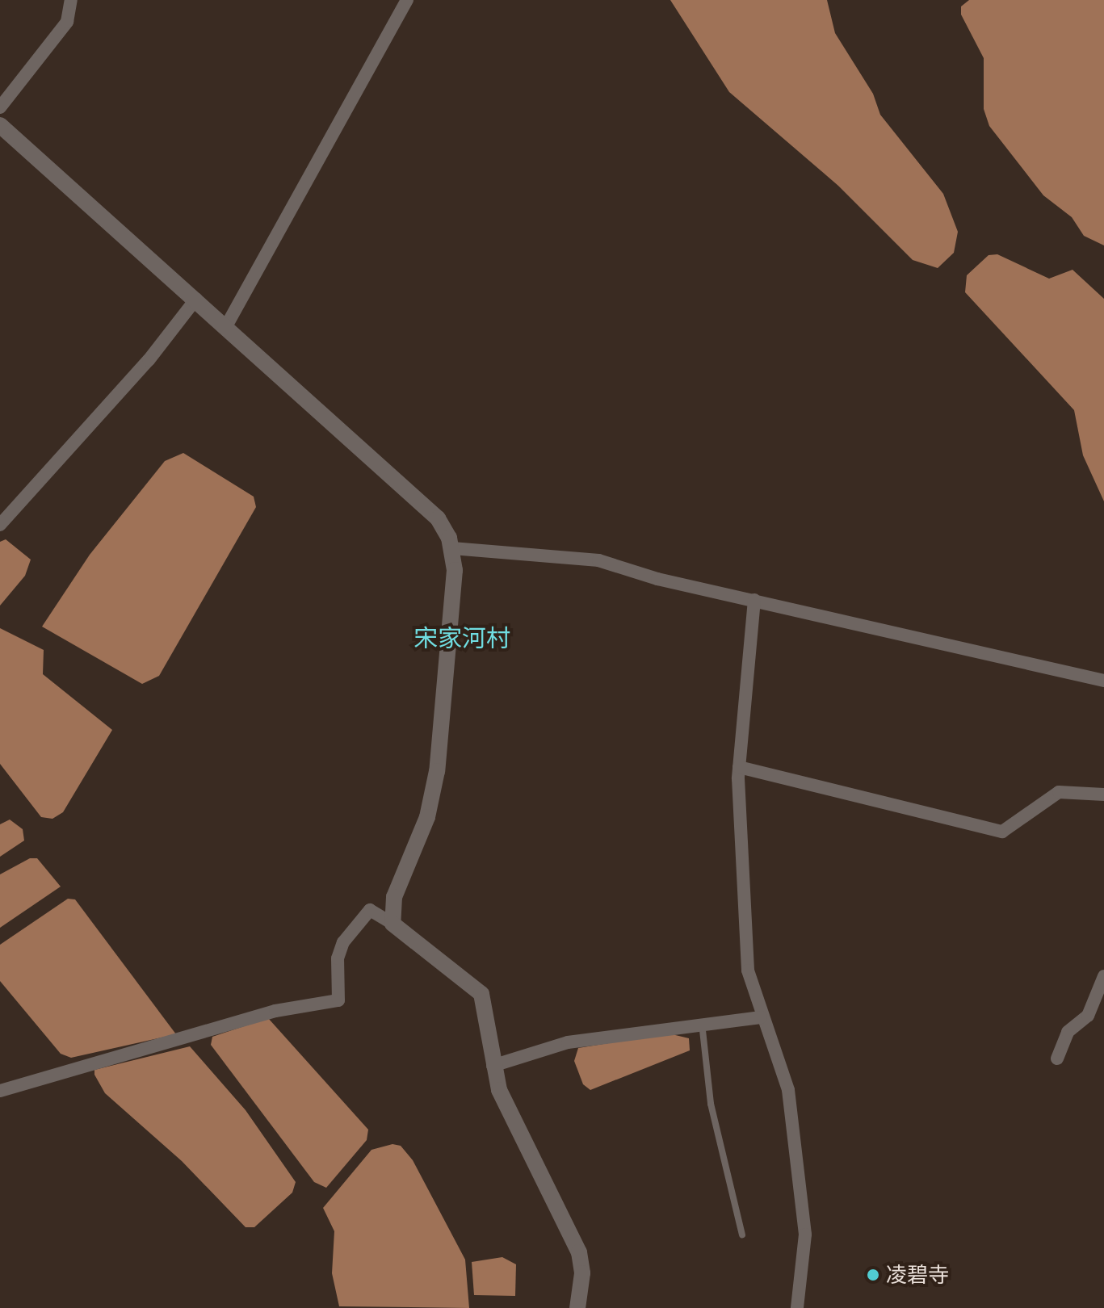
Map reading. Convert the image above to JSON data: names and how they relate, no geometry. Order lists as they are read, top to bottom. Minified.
{"districts":["宋家河村"],"places":["凌碧寺"]}
